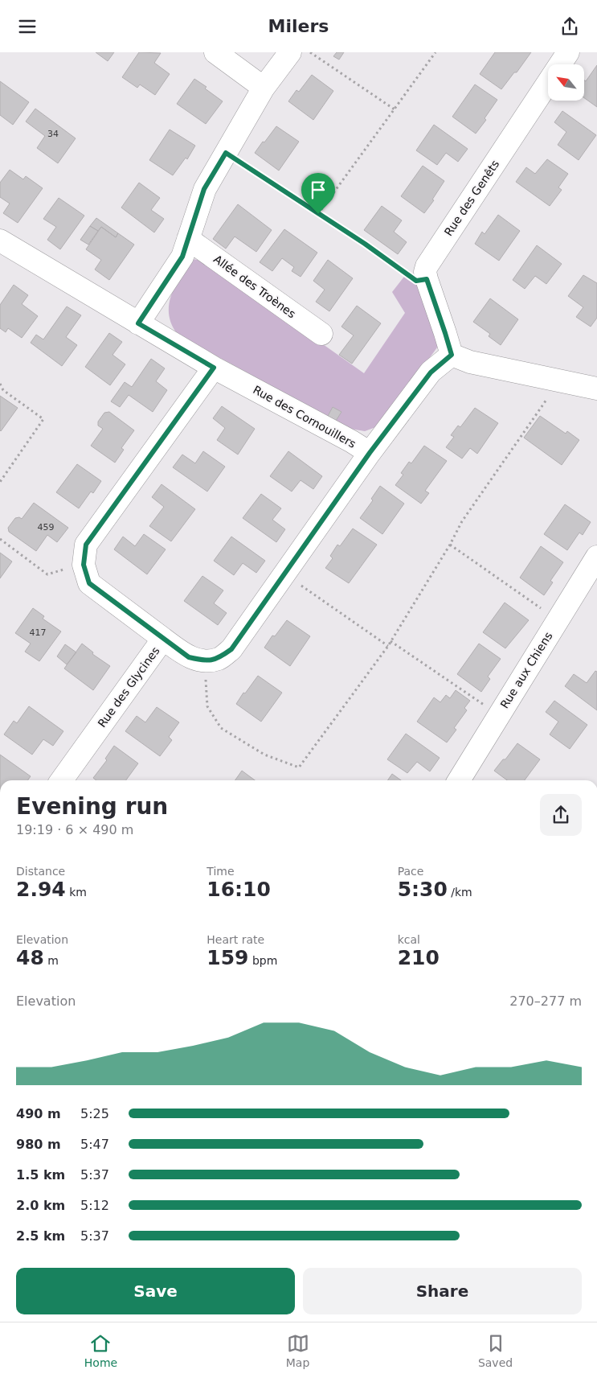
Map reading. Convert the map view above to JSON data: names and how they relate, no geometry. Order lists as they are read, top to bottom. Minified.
{"streets":{"street":["Rue des Genêts","Allée des Troènes","Rue des Cornouillers","Rue aux Chiens","Rue des Glycines"]},"crossings":[["Rue des Cornouillers","Rue des Glycines"]],"house_numbers":["34","459","417"],"north":"top left","page":{"header":"Milers","heading":["Evening run","19:19 · 6 × 490 m"],"stats":[["Distance","2.94 km"],["Time","16:10"],["Pace","5:30 /km"],["Elevation","48 m"],["Heart rate","159 bpm"],["kcal","210"]],"chart":["Elevation","270–277 m"],"list":[{"name":"490 m","note":"5:25"},{"name":"980 m","note":"5:47"},{"name":"1.5 km","note":"5:37"},{"name":"2.0 km","note":"5:12"},{"name":"2.5 km","note":"5:37"}],"buttons":["Save","Share"],"tabs":["Home","Map","Saved"]}}
